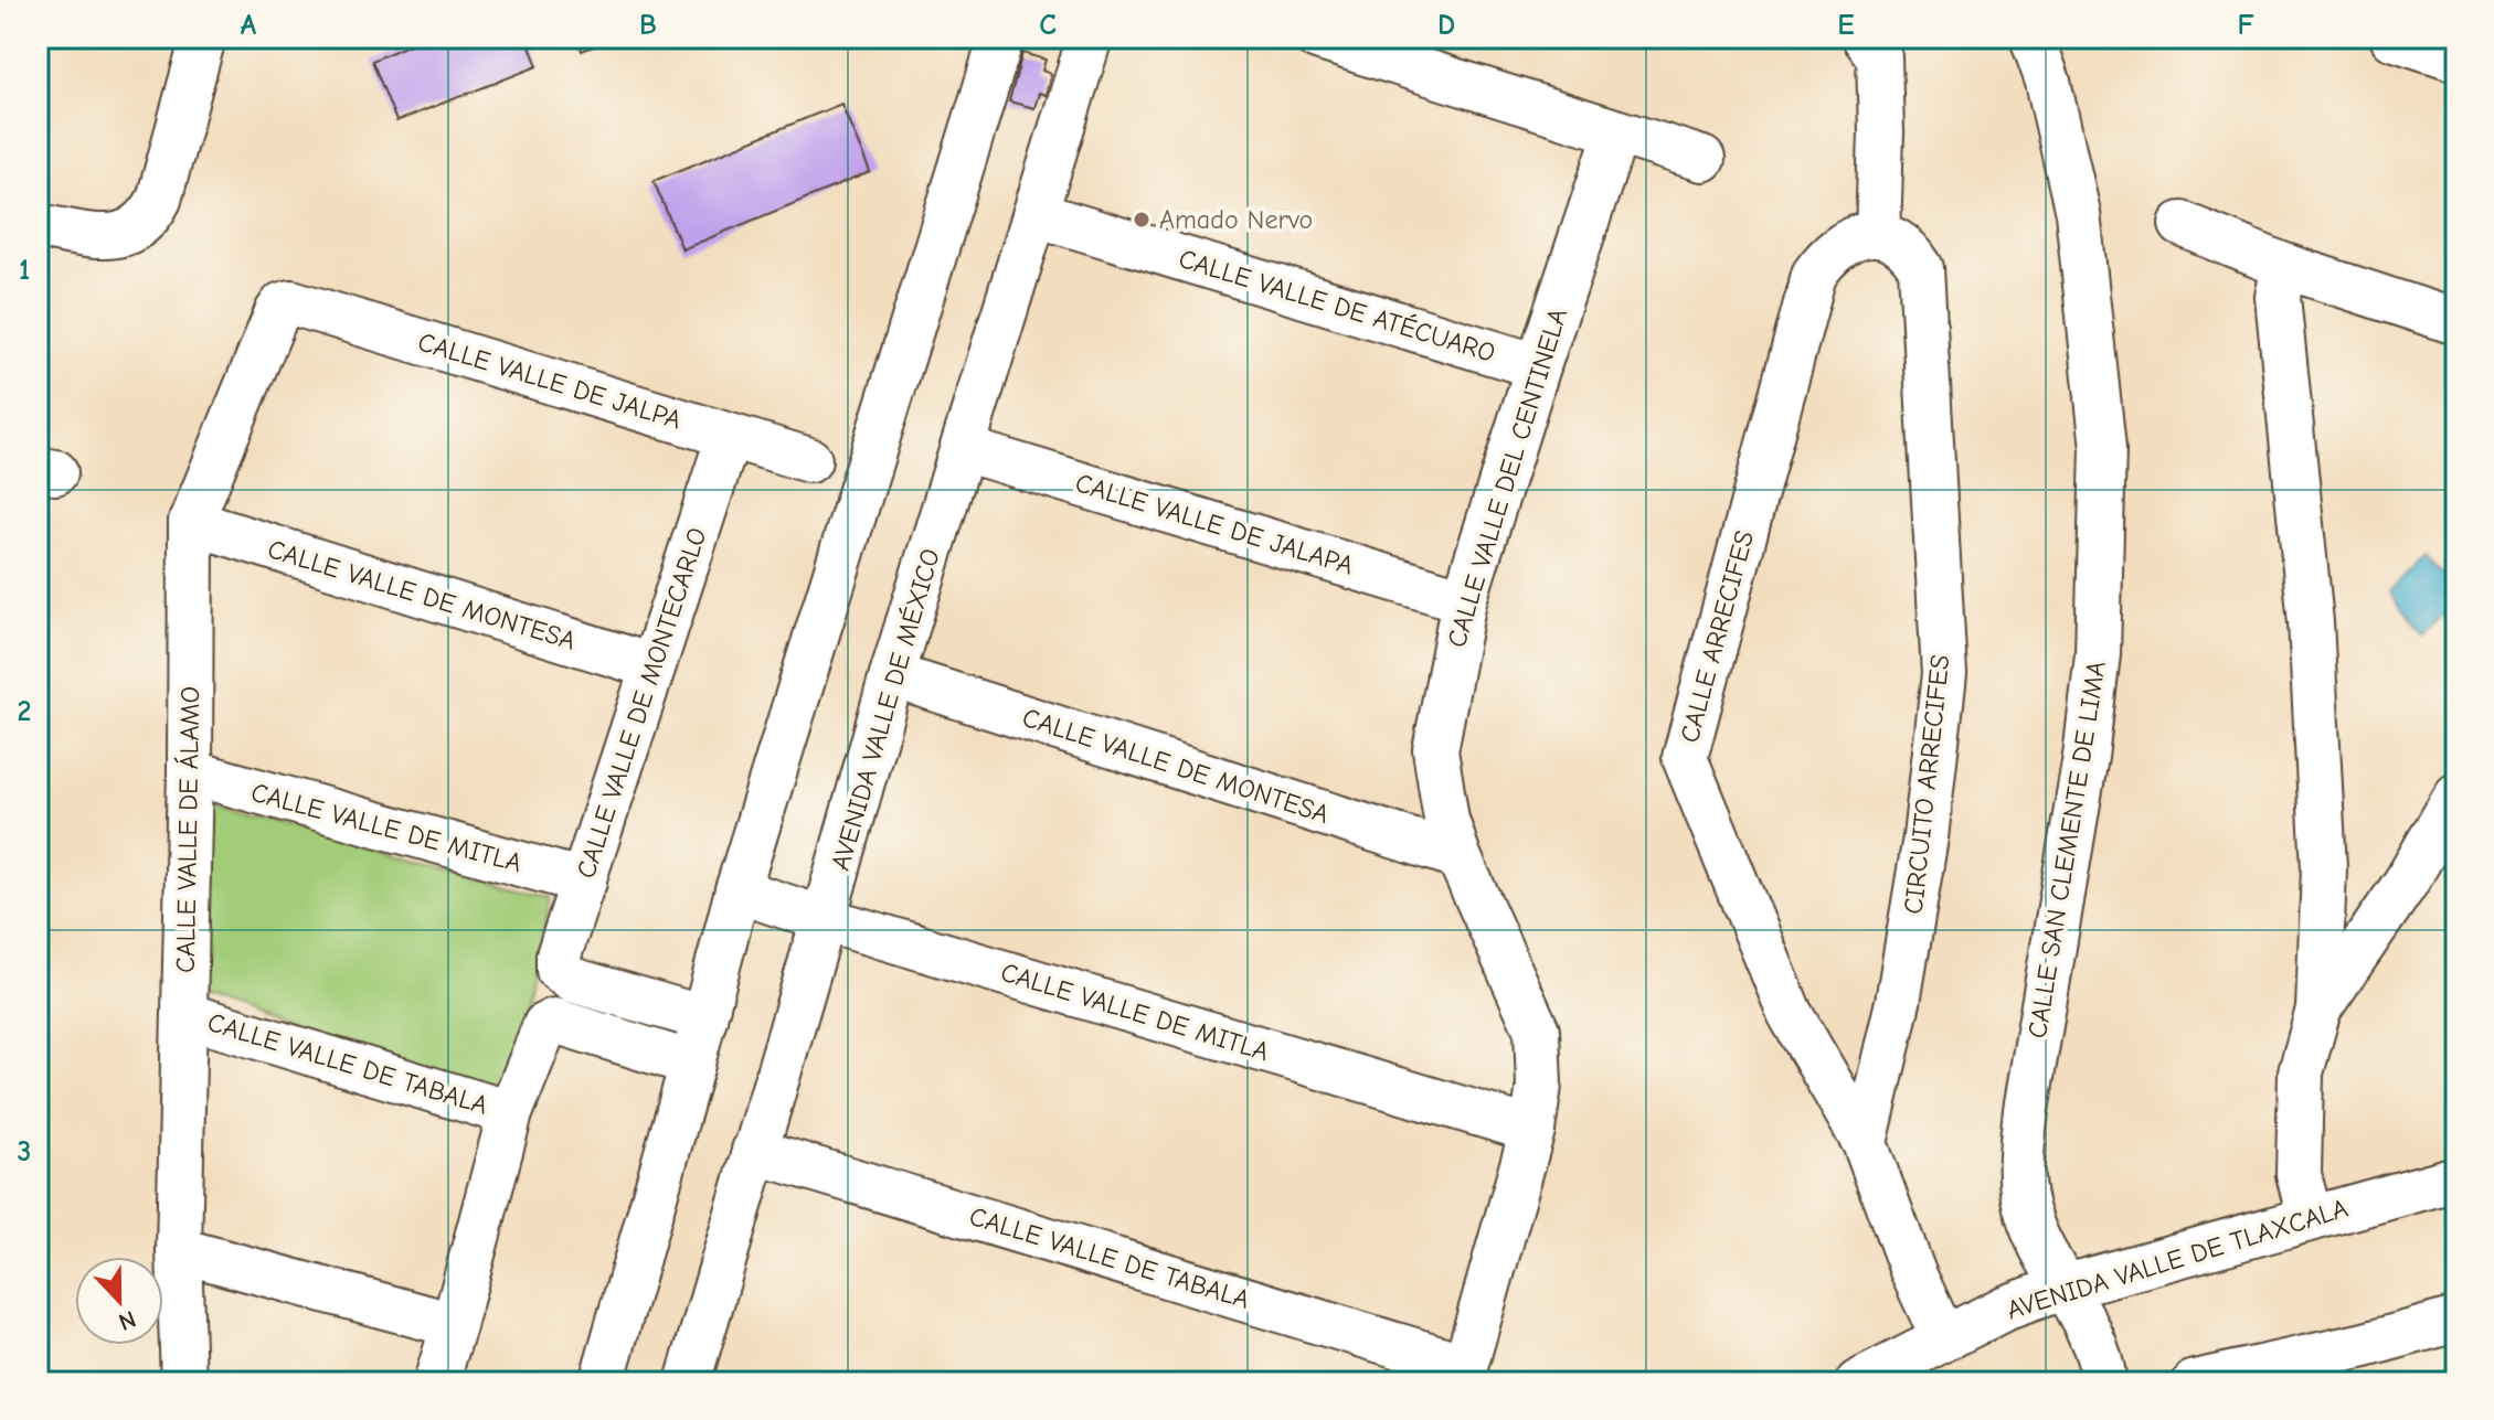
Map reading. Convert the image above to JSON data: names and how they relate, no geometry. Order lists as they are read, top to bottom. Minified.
{"streets":{"street":["CALLE VALLE DE ATÉCUARO","CALLE VALLE DE JALPA","CALLE VALLE DEL CENTINELA","CALLE VALLE DE JALAPA","CALLE VALLE DE MONTESA","CALLE ARRECIFES","CALLE VALLE DE MONTECARLO","AVENIDA VALLE DE MÉXICO","CIRCUITO ARRECIFES","CALLE VALLE DE MITLA","CALLE VALLE DE ÁLAMO","CALLE SAN CLEMENTE DE LIMA","CALLE VALLE DE TABALA","AVENIDA VALLE DE TLAXCALA"]},"crossings":[["CALLE VALLE DE ATÉCUARO","CALLE VALLE DEL CENTINELA"],["CALLE VALLE DE ATÉCUARO","AVENIDA VALLE DE MÉXICO"],["CALLE VALLE DE JALPA","CALLE VALLE DE MONTECARLO"],["CALLE VALLE DE JALPA","CALLE VALLE DE ÁLAMO"],["CALLE VALLE DEL CENTINELA","CALLE VALLE DE JALAPA"],["CALLE VALLE DEL CENTINELA","CALLE VALLE DE MONTESA"],["CALLE VALLE DEL CENTINELA","CALLE VALLE DE MITLA"],["CALLE VALLE DEL CENTINELA","CALLE VALLE DE TABALA"],["CALLE VALLE DE JALAPA","AVENIDA VALLE DE MÉXICO"],["CALLE VALLE DE MONTESA","CALLE VALLE DE MONTECARLO"],["CALLE VALLE DE MONTESA","AVENIDA VALLE DE MÉXICO"],["CALLE VALLE DE MONTESA","CALLE VALLE DE ÁLAMO"],["CALLE ARRECIFES","CIRCUITO ARRECIFES"],["CALLE ARRECIFES","AVENIDA VALLE DE TLAXCALA"],["CALLE VALLE DE MONTECARLO","CALLE VALLE DE MITLA"],["AVENIDA VALLE DE MÉXICO","CALLE VALLE DE MITLA"],["AVENIDA VALLE DE MÉXICO","CALLE VALLE DE TABALA"],["CALLE VALLE DE MITLA","CALLE VALLE DE ÁLAMO"],["CALLE VALLE DE ÁLAMO","CALLE VALLE DE TABALA"],["CALLE SAN CLEMENTE DE LIMA","AVENIDA VALLE DE TLAXCALA"]],"places":["Amado Nervo"],"north":"bottom","grid":{"columns":["A","B","C","D","E","F"],"rows":["1","2","3"]}}
